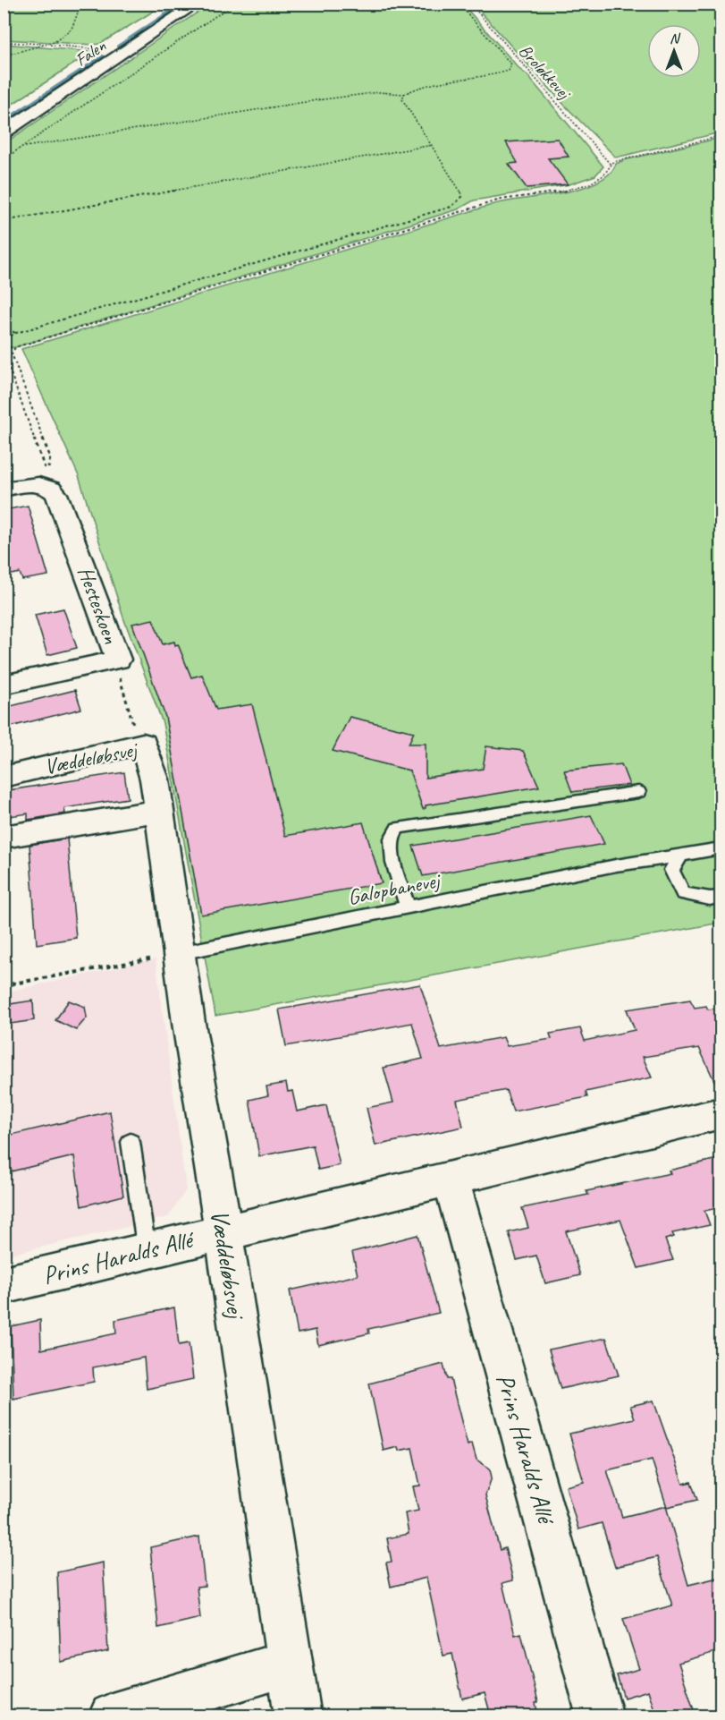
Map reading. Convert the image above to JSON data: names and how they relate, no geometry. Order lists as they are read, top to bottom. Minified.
{"streets":{"street":["Falen","Hesteskoen","Væddeløbsvej","Prins Haralds Allé"],"lane":["Galopbanevej"],"path":["Broløkkevej"]},"crossings":[["Væddeløbsvej","Galopbanevej"],["Væddeløbsvej","Prins Haralds Allé"]],"north":"top"}
